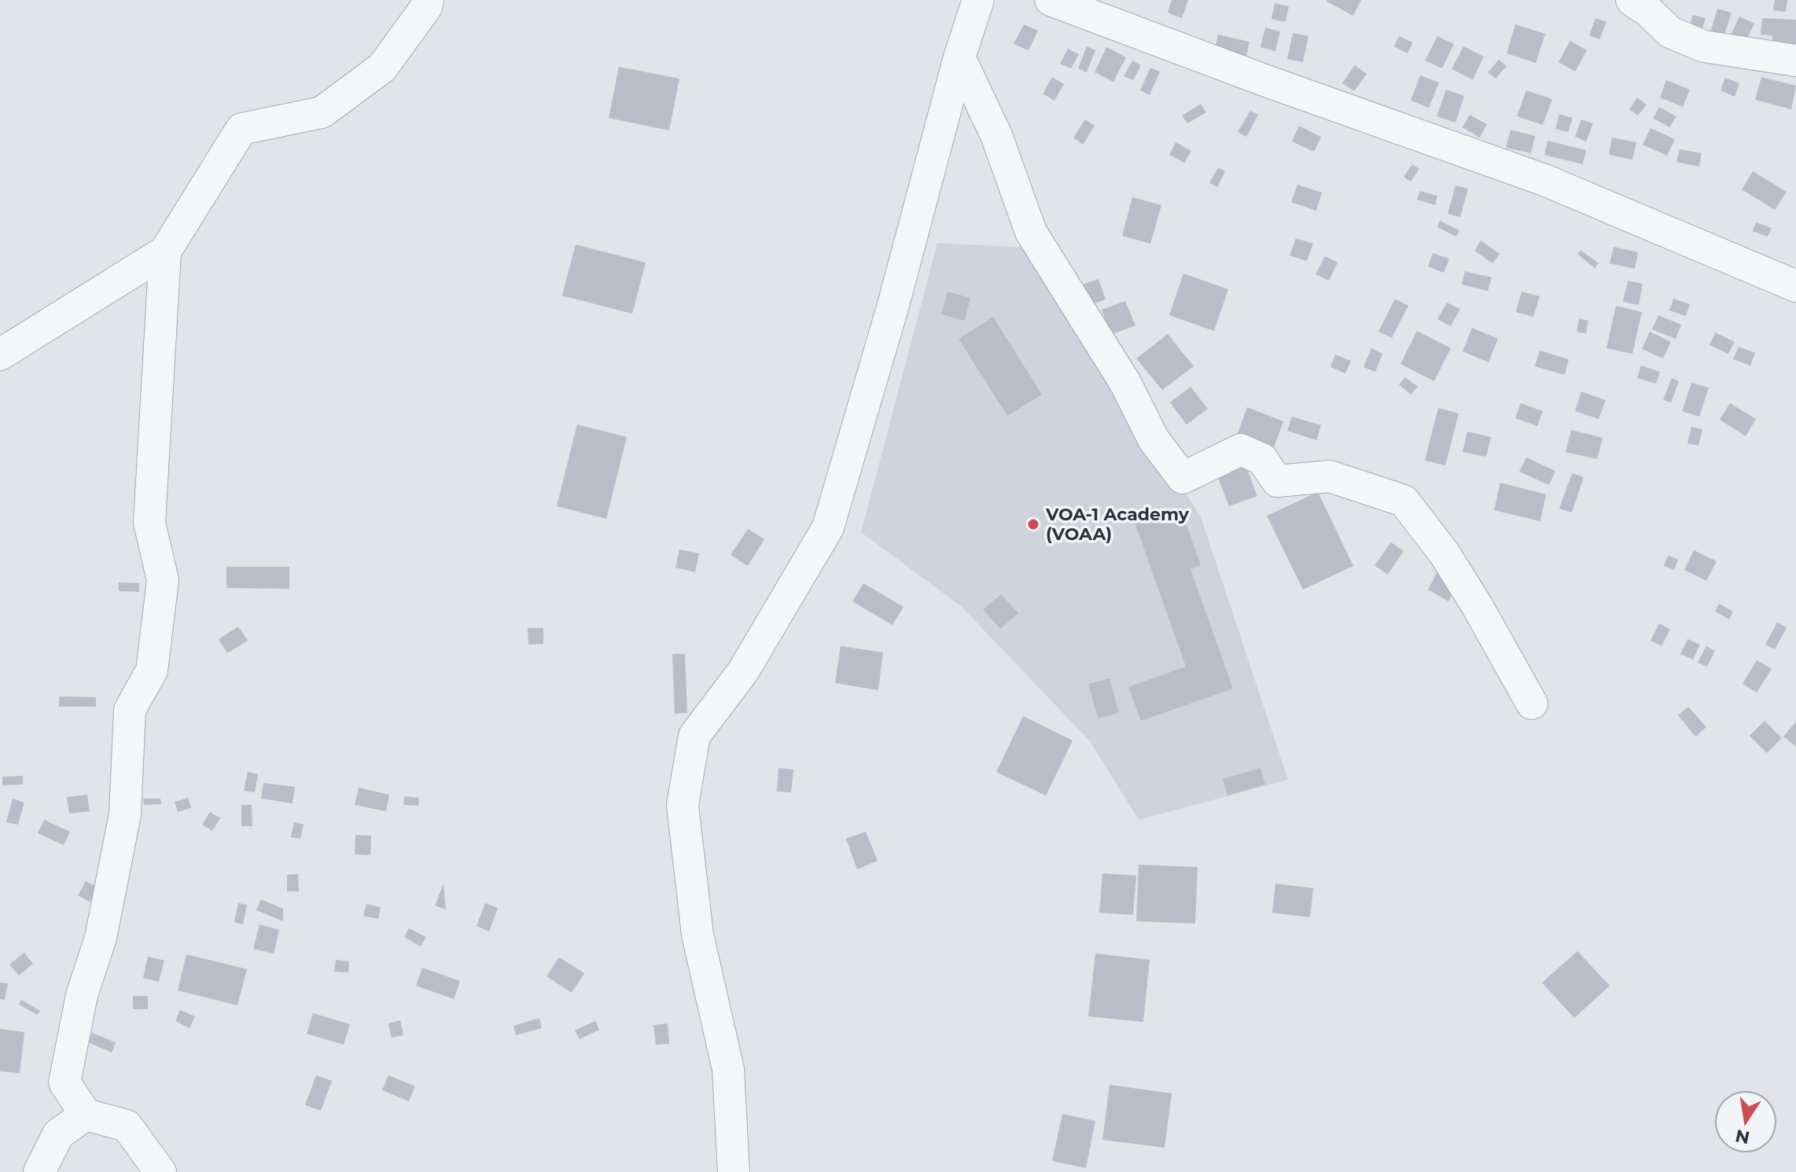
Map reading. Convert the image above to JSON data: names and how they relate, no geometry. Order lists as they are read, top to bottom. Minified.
{"places":["VOA-1 Academy (VOAA)"],"north":"bottom"}
